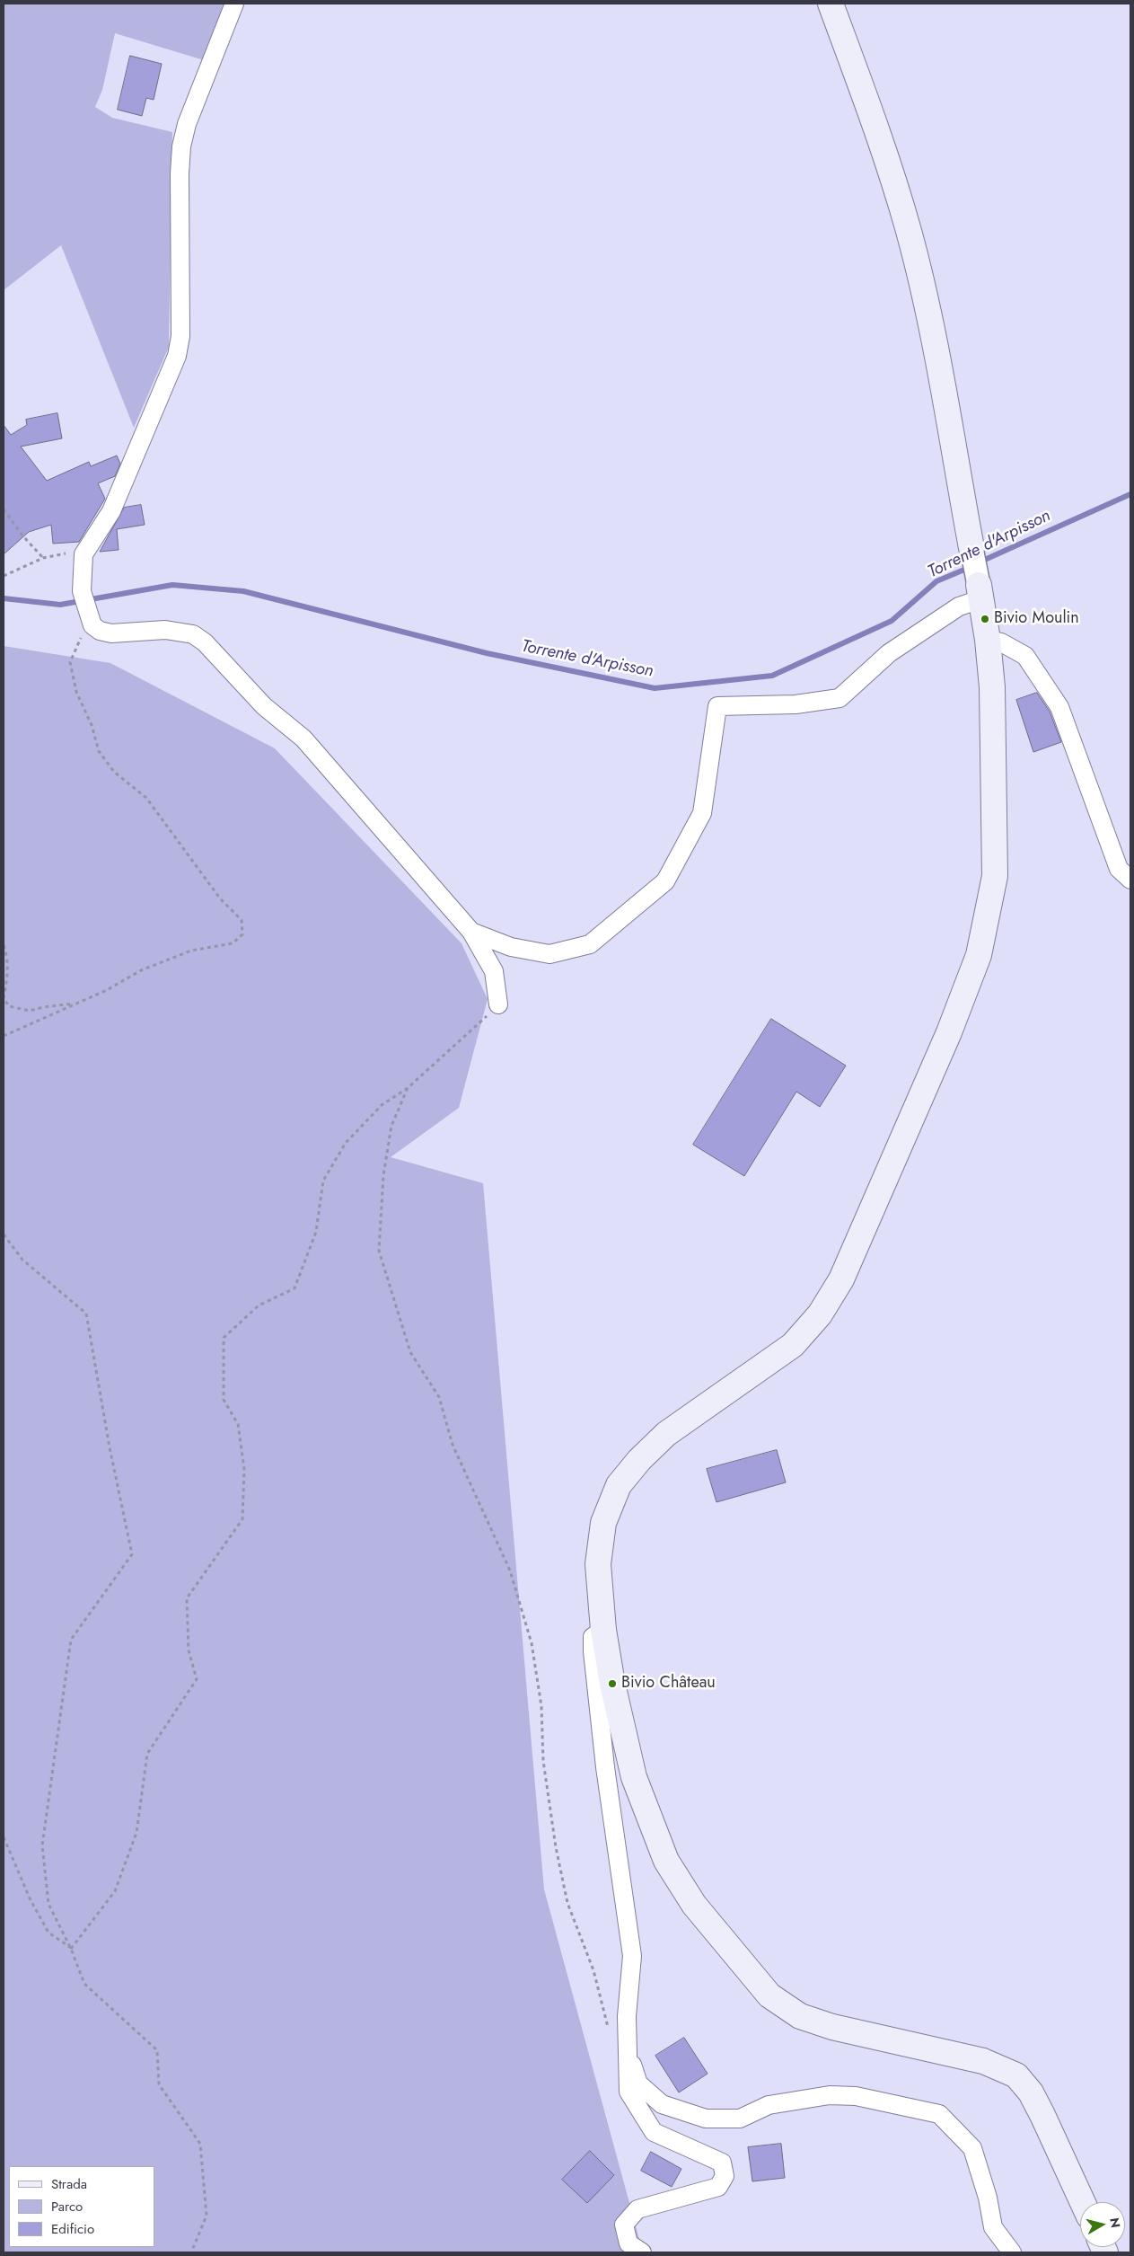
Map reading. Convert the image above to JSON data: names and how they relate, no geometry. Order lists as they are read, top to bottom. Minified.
{"water":["Torrente d'Arpisson"],"places":["Bivio Moulin","Bivio Château"],"legend":["Strada","Parco","Edificio"],"north":"right"}
